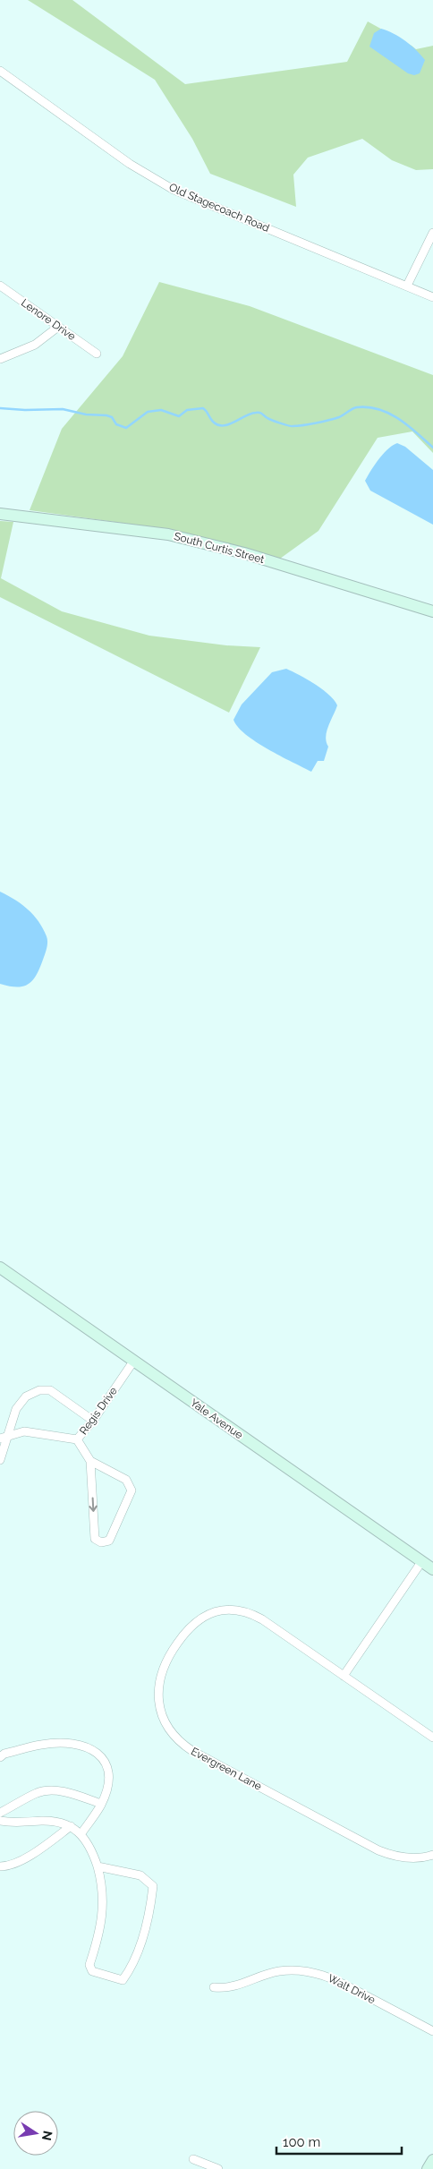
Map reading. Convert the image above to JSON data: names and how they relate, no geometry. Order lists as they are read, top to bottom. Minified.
{"streets":{"street":["Old Stagecoach Road","Lenore Drive","South Curtis Street","Regis Drive","Yale Avenue","Evergreen Lane","Walt Drive"]},"crossings":[["Regis Drive","Yale Avenue"]],"scale_bar":"100 m","north":"right"}
